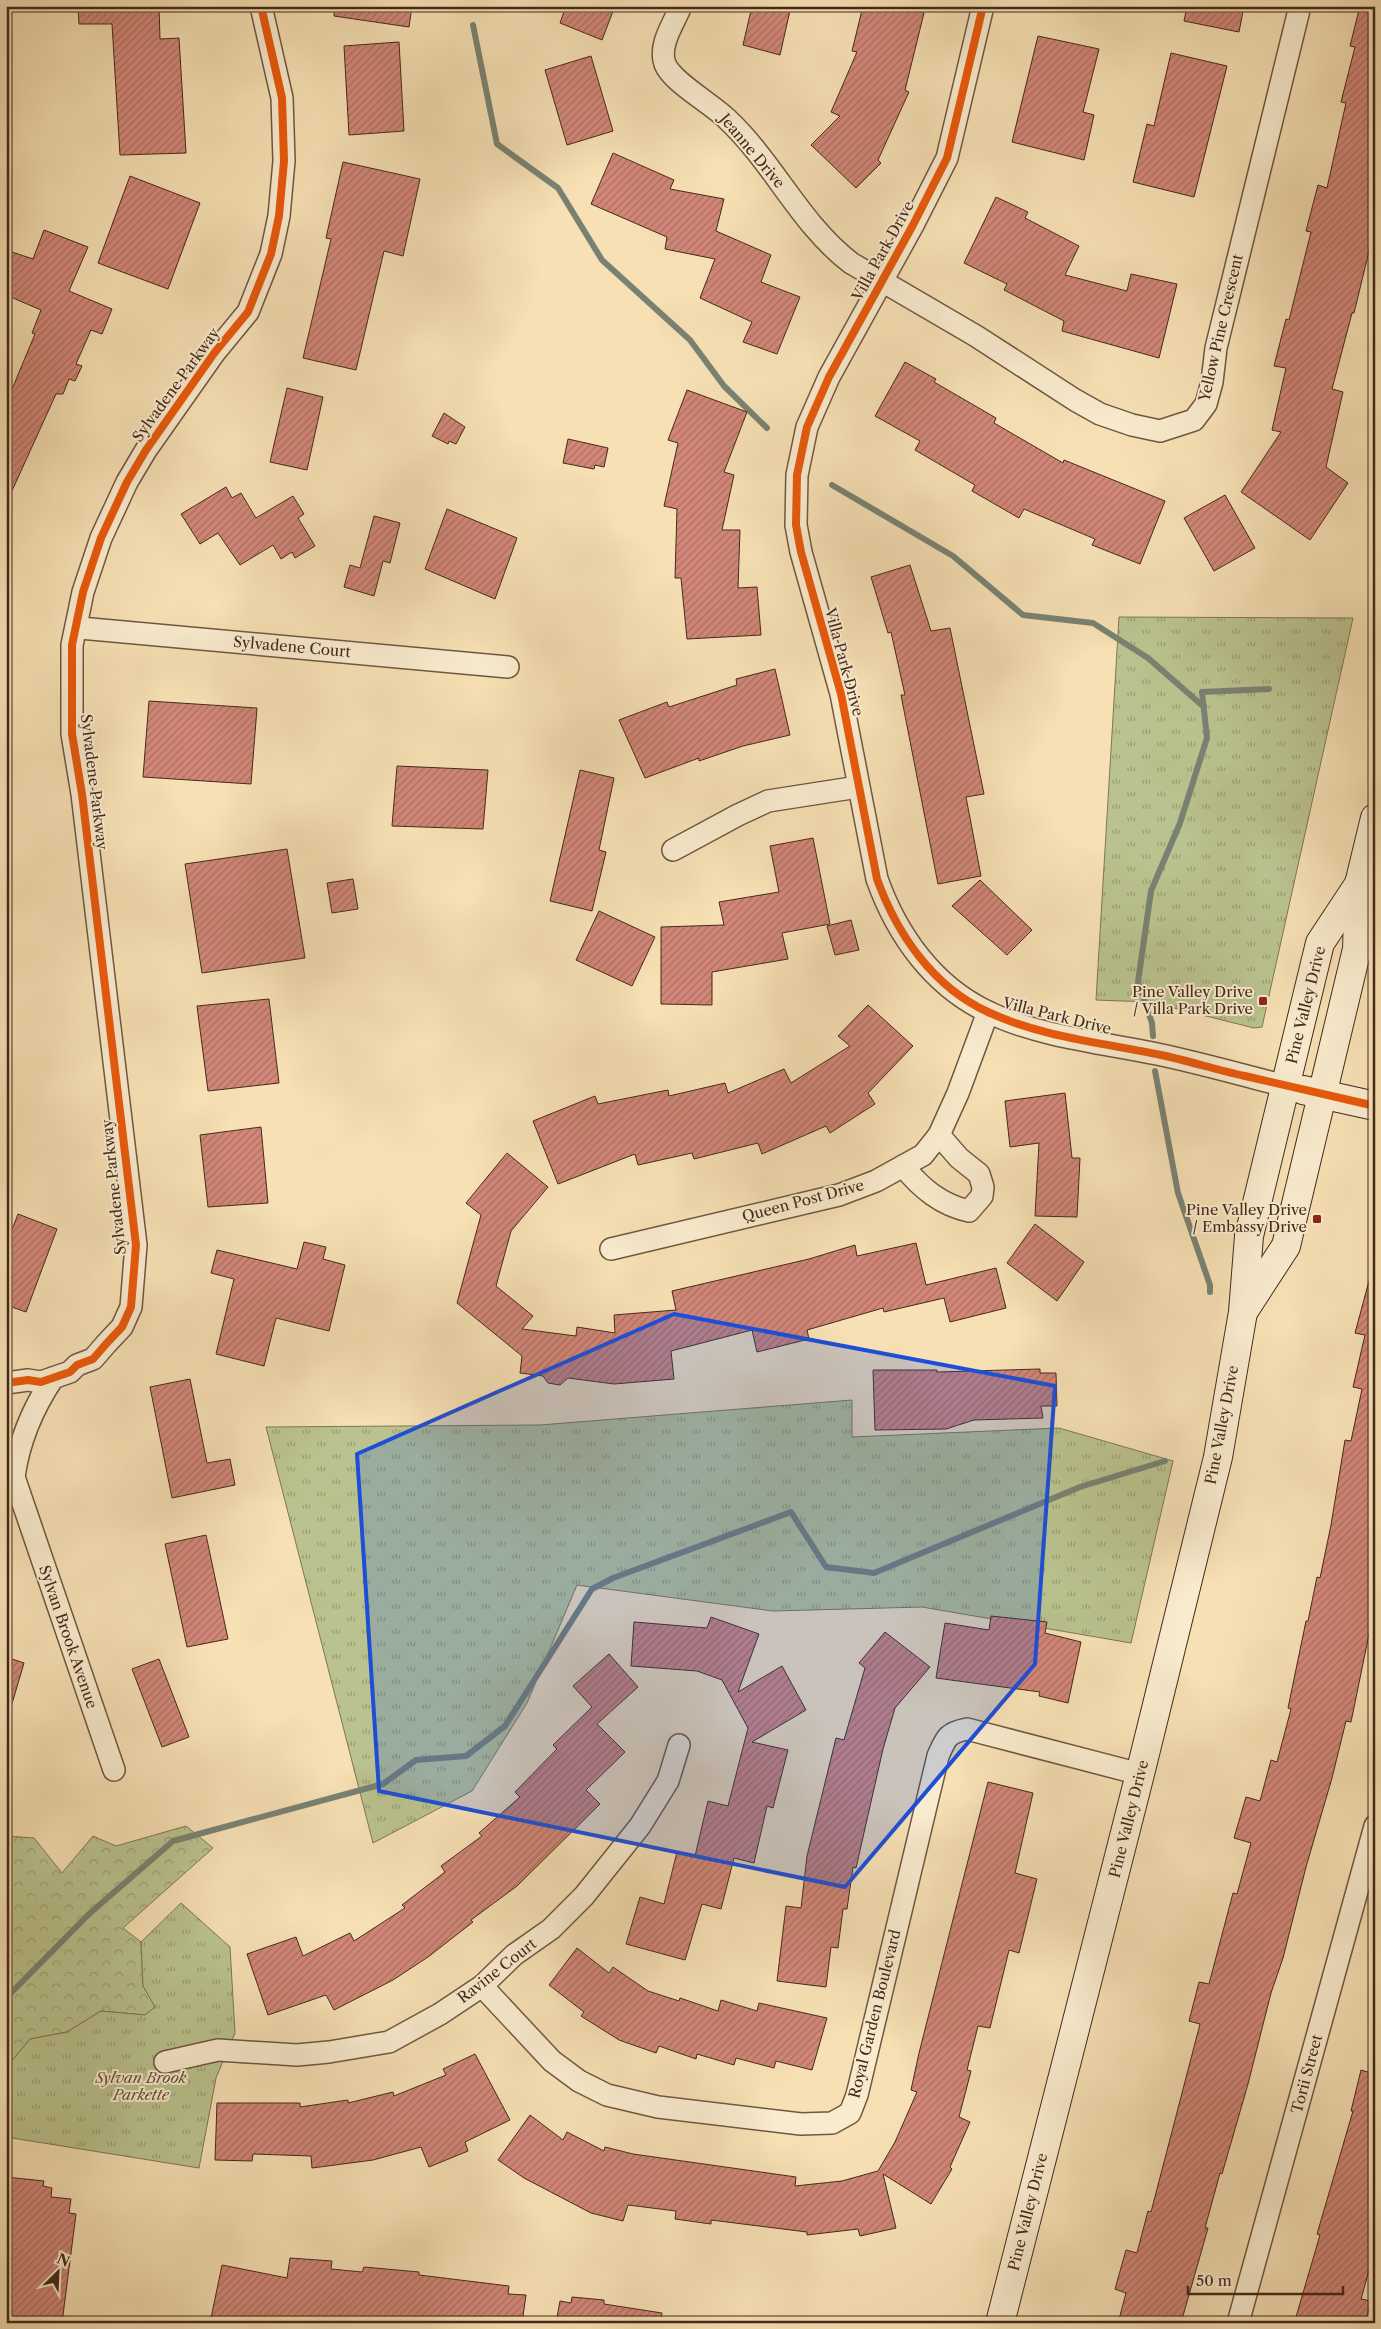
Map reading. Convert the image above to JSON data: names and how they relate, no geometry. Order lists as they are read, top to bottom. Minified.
{"streets":{"main road":["Pine Valley Drive"],"street":["Jeanne Drive","Villa Park Drive","Yellow Pine Crescent","Sylvadene Parkway","Sylvadene Court","Queen Post Drive","Sylvan Brook Avenue","Ravine Court","Royal Garden Boulevard","Torii Street"]},"crossings":[["Jeanne Drive","Villa Park Drive"],["Jeanne Drive","Yellow Pine Crescent"],["Villa Park Drive","Yellow Pine Crescent"],["Villa Park Drive","Pine Valley Drive"],["Villa Park Drive","Queen Post Drive"],["Sylvadene Parkway","Sylvadene Court"],["Sylvadene Parkway","Sylvan Brook Avenue"],["Pine Valley Drive","Royal Garden Boulevard"],["Ravine Court","Royal Garden Boulevard"]],"parks":["Sylvan Brook Parkette"],"places":{"transit":["Pine Valley Drive / Villa Park Drive","Pine Valley Drive / Embassy Drive"]},"scale_bar":"50 m","north":"top right"}
